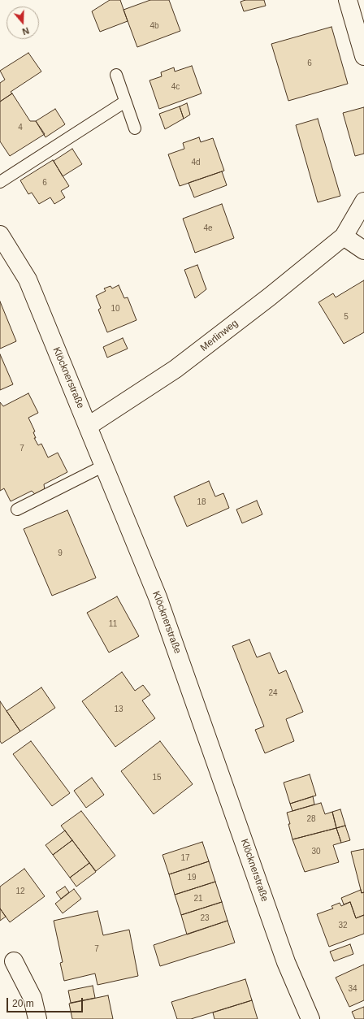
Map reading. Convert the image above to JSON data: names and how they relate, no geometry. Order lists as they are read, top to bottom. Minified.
{"streets":{"street":["Merlinweg","Klöcknerstraße"]},"crossings":[["Merlinweg","Klöcknerstraße"]],"house_numbers":["4b","6","4c","4","4d","6","4e","10","5","7","18","9","11","24","13","15","28","30","17","19","12","21","23","32","7","34"],"scale_bar":"20 m","north":"bottom"}
